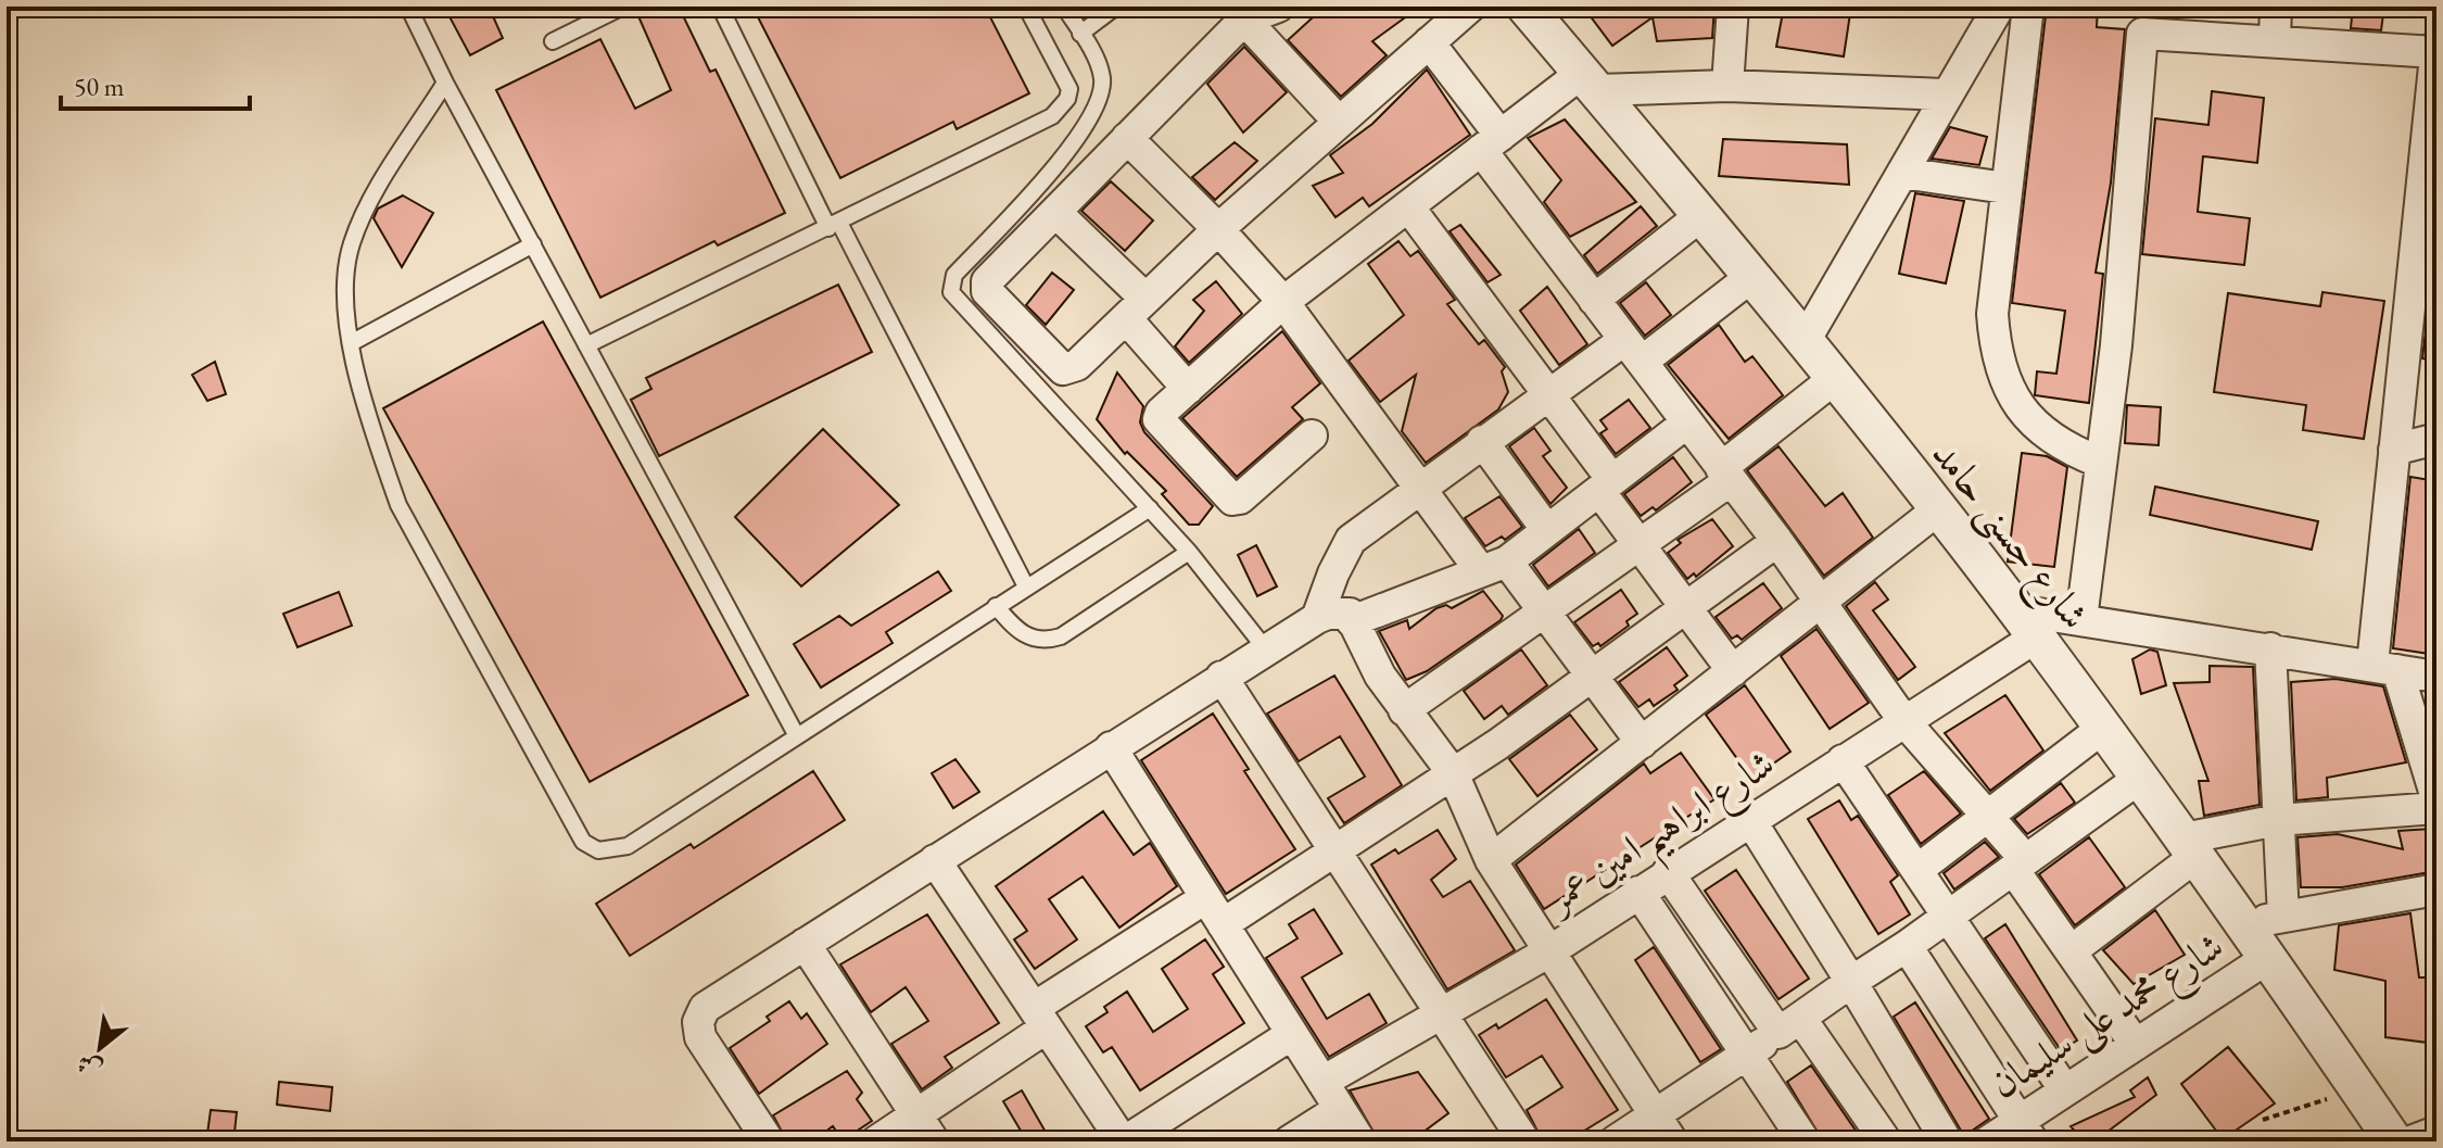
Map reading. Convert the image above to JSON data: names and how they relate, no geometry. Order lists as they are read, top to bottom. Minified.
{"streets":{"street":["شارع حسنى حامد","شارع ابراهيم امين عمر","شارع محمد على سليمان"]},"crossings":[["شارع حسنى حامد","شارع ابراهيم امين عمر"],["شارع حسنى حامد","شارع محمد على سليمان"]],"scale_bar":"50 m","north":"bottom left"}
